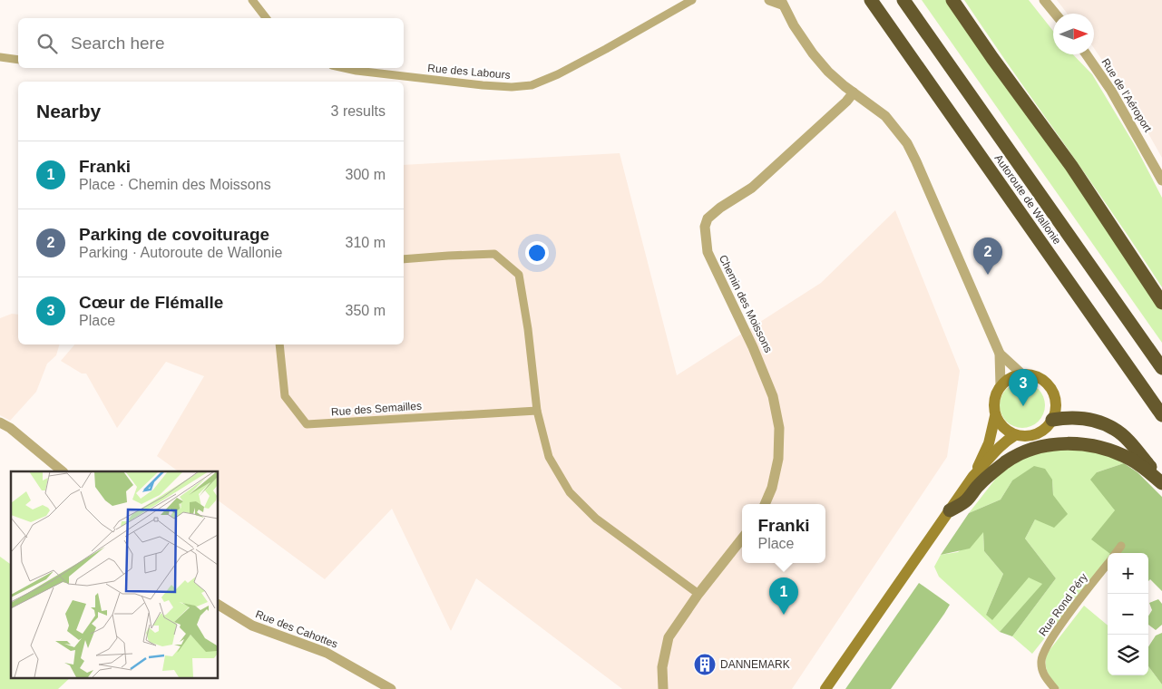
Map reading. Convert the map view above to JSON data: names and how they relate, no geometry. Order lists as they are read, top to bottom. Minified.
{"streets":{"highway":["Autoroute de Wallonie"],"street":["Rue des Labours","Rue de l'Aéroport","Chemin des Moissons","Rue des Semailles","Rue Rond Péry","Rue des Cahottes"]},"places":{"building":["DANNEMARK"]},"north":"right","page":{"search":"Search here","heading":["Nearby","3 results"],"list":[{"mark":"1","name":"Franki","note":"Place · Chemin des Moissons","value":"300 m"},{"mark":"2","name":"Parking de covoiturage","note":"Parking · Autoroute de Wallonie","value":"310 m"},{"mark":"3","name":"Cœur de Flémalle","note":"Place","value":"350 m"}],"pins":["2","3","1"],"popup":["Franki","Place"],"map_buttons":["+","−"]}}
